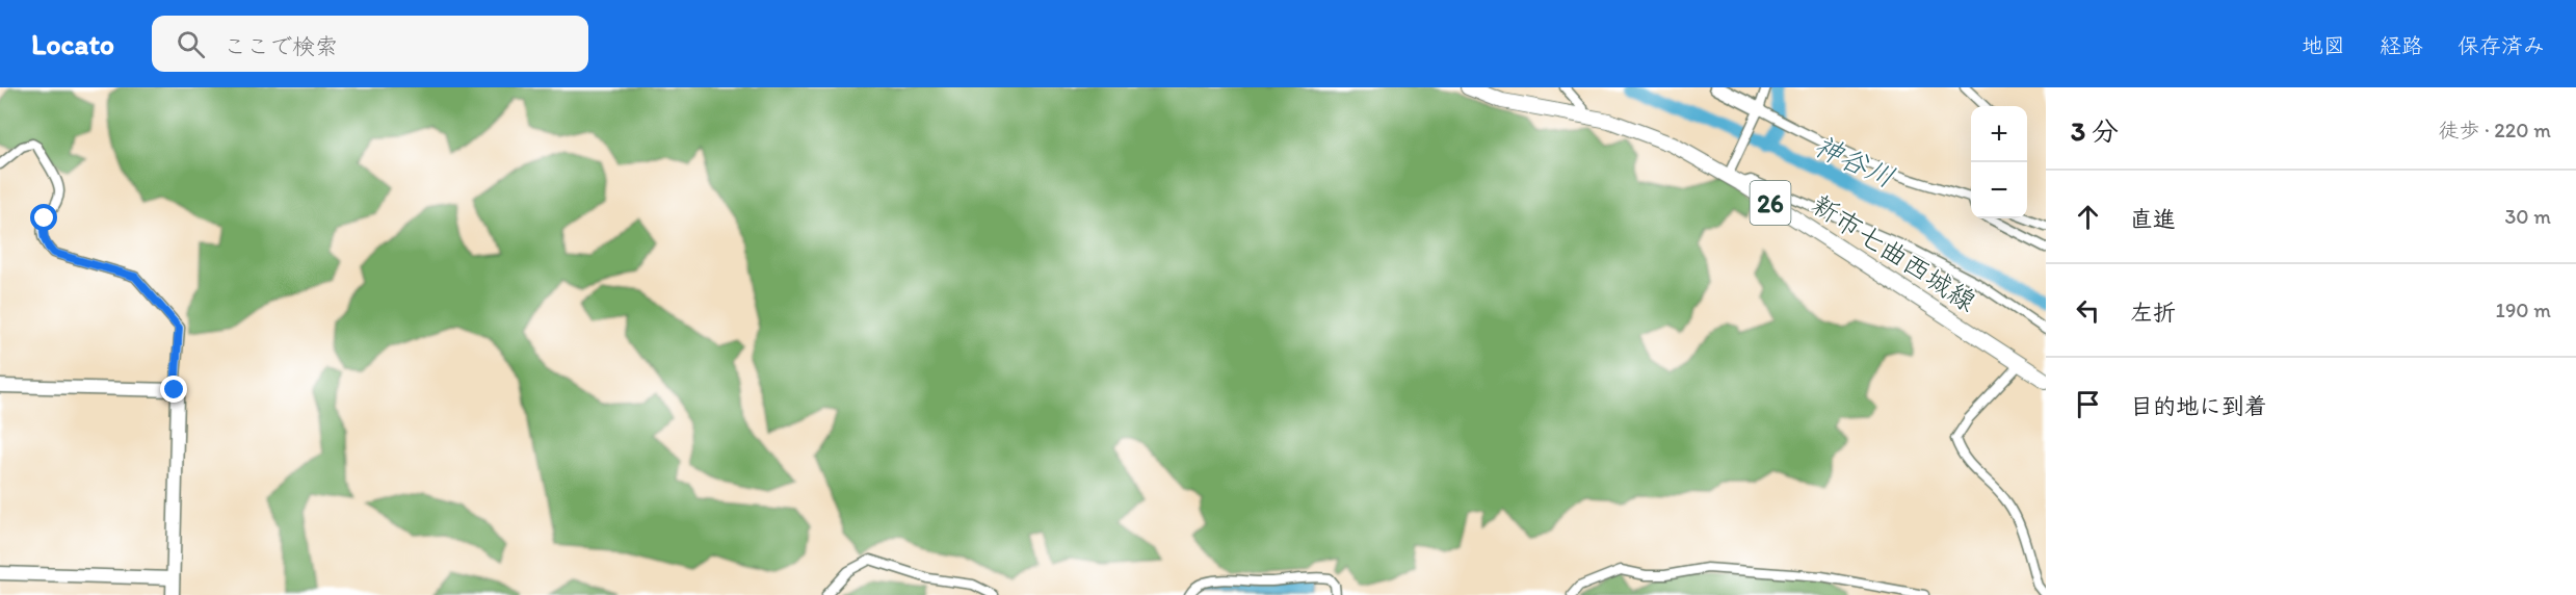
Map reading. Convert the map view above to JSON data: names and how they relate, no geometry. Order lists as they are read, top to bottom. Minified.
{"streets":{"main road":["26","新市七曲西城線"]},"water":["神谷川"],"page":{"header":"Locato","search":"ここで検索","nav":["地図","経路","保存済み"],"heading":["3 分","徒歩 · 220 m"],"map_buttons":["+","−"],"list":[["直進","30 m"],["左折","190 m"],"目的地に到着"]}}
